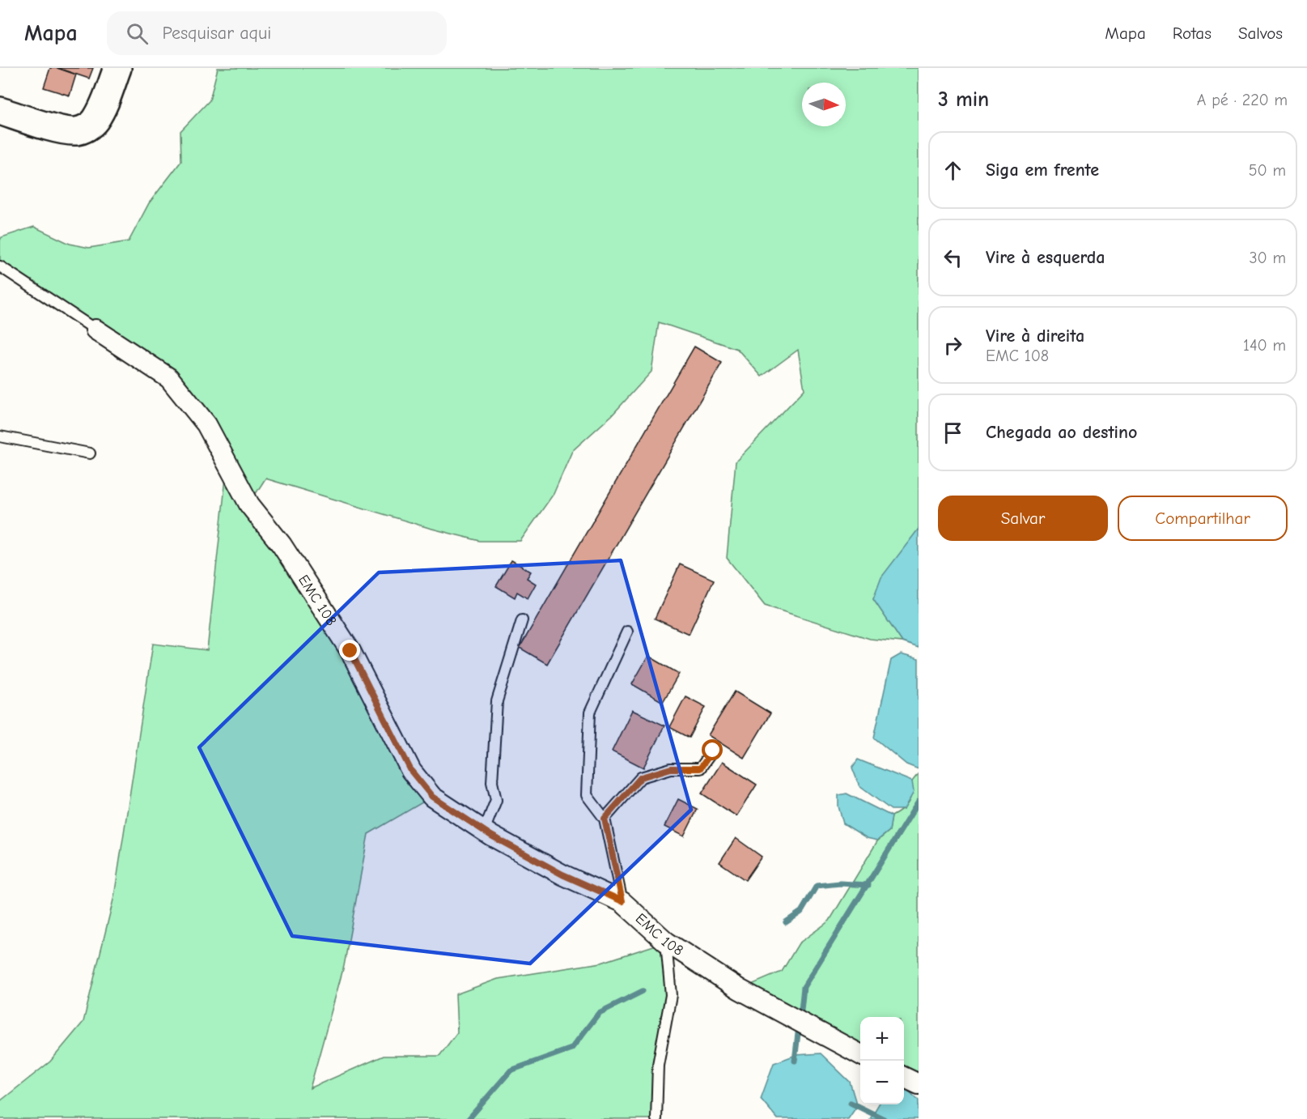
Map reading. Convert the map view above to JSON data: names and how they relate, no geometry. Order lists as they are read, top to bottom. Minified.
{"streets":{"street":["EMC 108"]},"north":"right","page":{"header":"Mapa","search":"Pesquisar aqui","nav":["Mapa","Rotas","Salvos"],"heading":["3 min","A pé · 220 m"],"list":[["Siga em frente","50 m"],["Vire à esquerda","30 m"],["Vire à direita","EMC 108","140 m"],"Chegada ao destino"],"buttons":["Salvar","Compartilhar"],"map_buttons":["+","−"]}}
